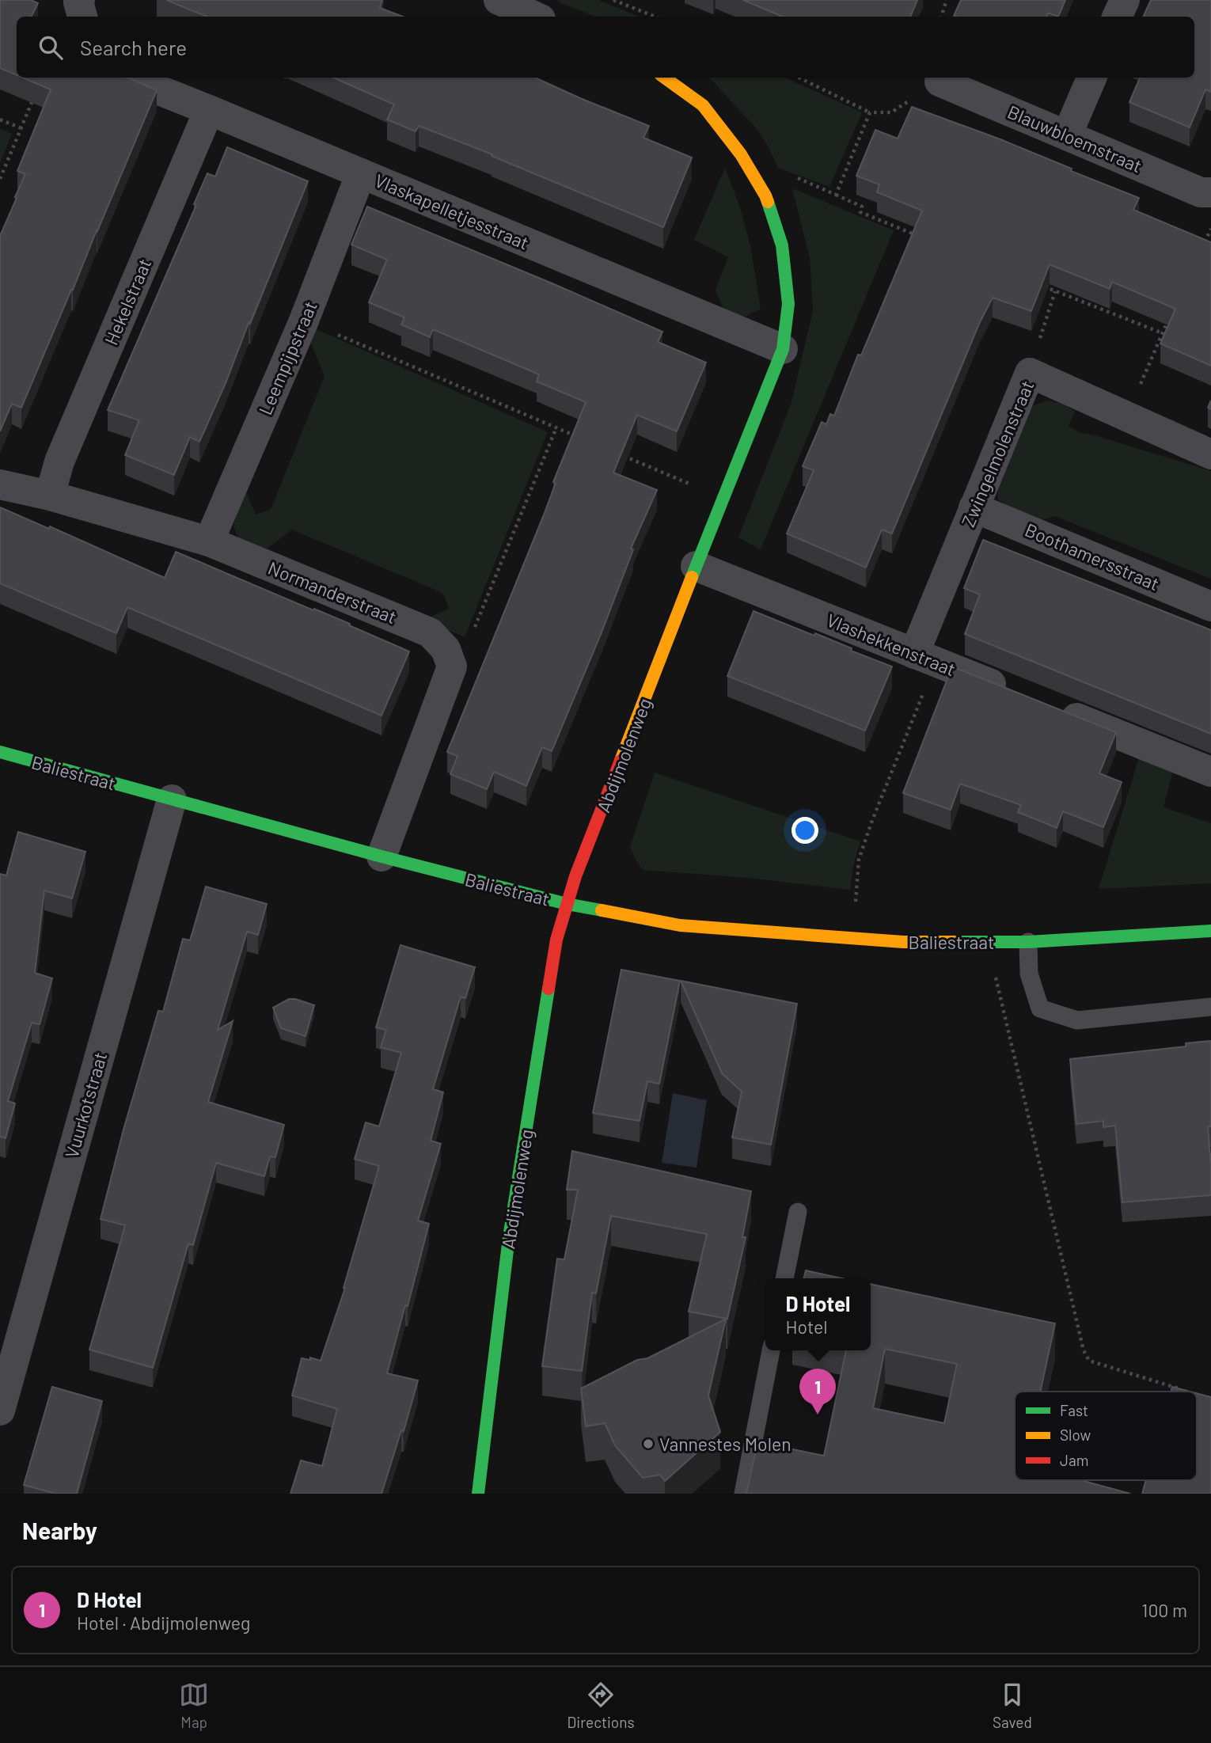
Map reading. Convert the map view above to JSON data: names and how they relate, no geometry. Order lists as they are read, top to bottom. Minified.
{"streets":{"street":["Blauwbloemstraat","Vlaskapelletjesstraat","Hekelstraat","Leempijpstraat","Zwingelmolenstraat","Boothamersstraat","Normanderstraat","Vlashekkenstraat","Abdijmolenweg","Baliestraat","Vuurkotstraat"]},"crossings":[["Vlaskapelletjesstraat","Hekelstraat"],["Vlaskapelletjesstraat","Leempijpstraat"],["Vlaskapelletjesstraat","Abdijmolenweg"],["Hekelstraat","Normanderstraat"],["Leempijpstraat","Normanderstraat"],["Zwingelmolenstraat","Boothamersstraat"],["Zwingelmolenstraat","Vlashekkenstraat"],["Vlashekkenstraat","Abdijmolenweg"],["Abdijmolenweg","Baliestraat"],["Baliestraat","Vuurkotstraat"]],"places":["Vannestes Molen"],"legend":["Fast","Slow","Jam"],"page":{"search":"Search here","popup":["D Hotel","Hotel"],"pins":"1","heading":"Nearby","list":[{"mark":"1","name":"D Hotel","note":"Hotel · Abdijmolenweg","value":"100 m"}],"nav":["Map","Directions","Saved"]}}
